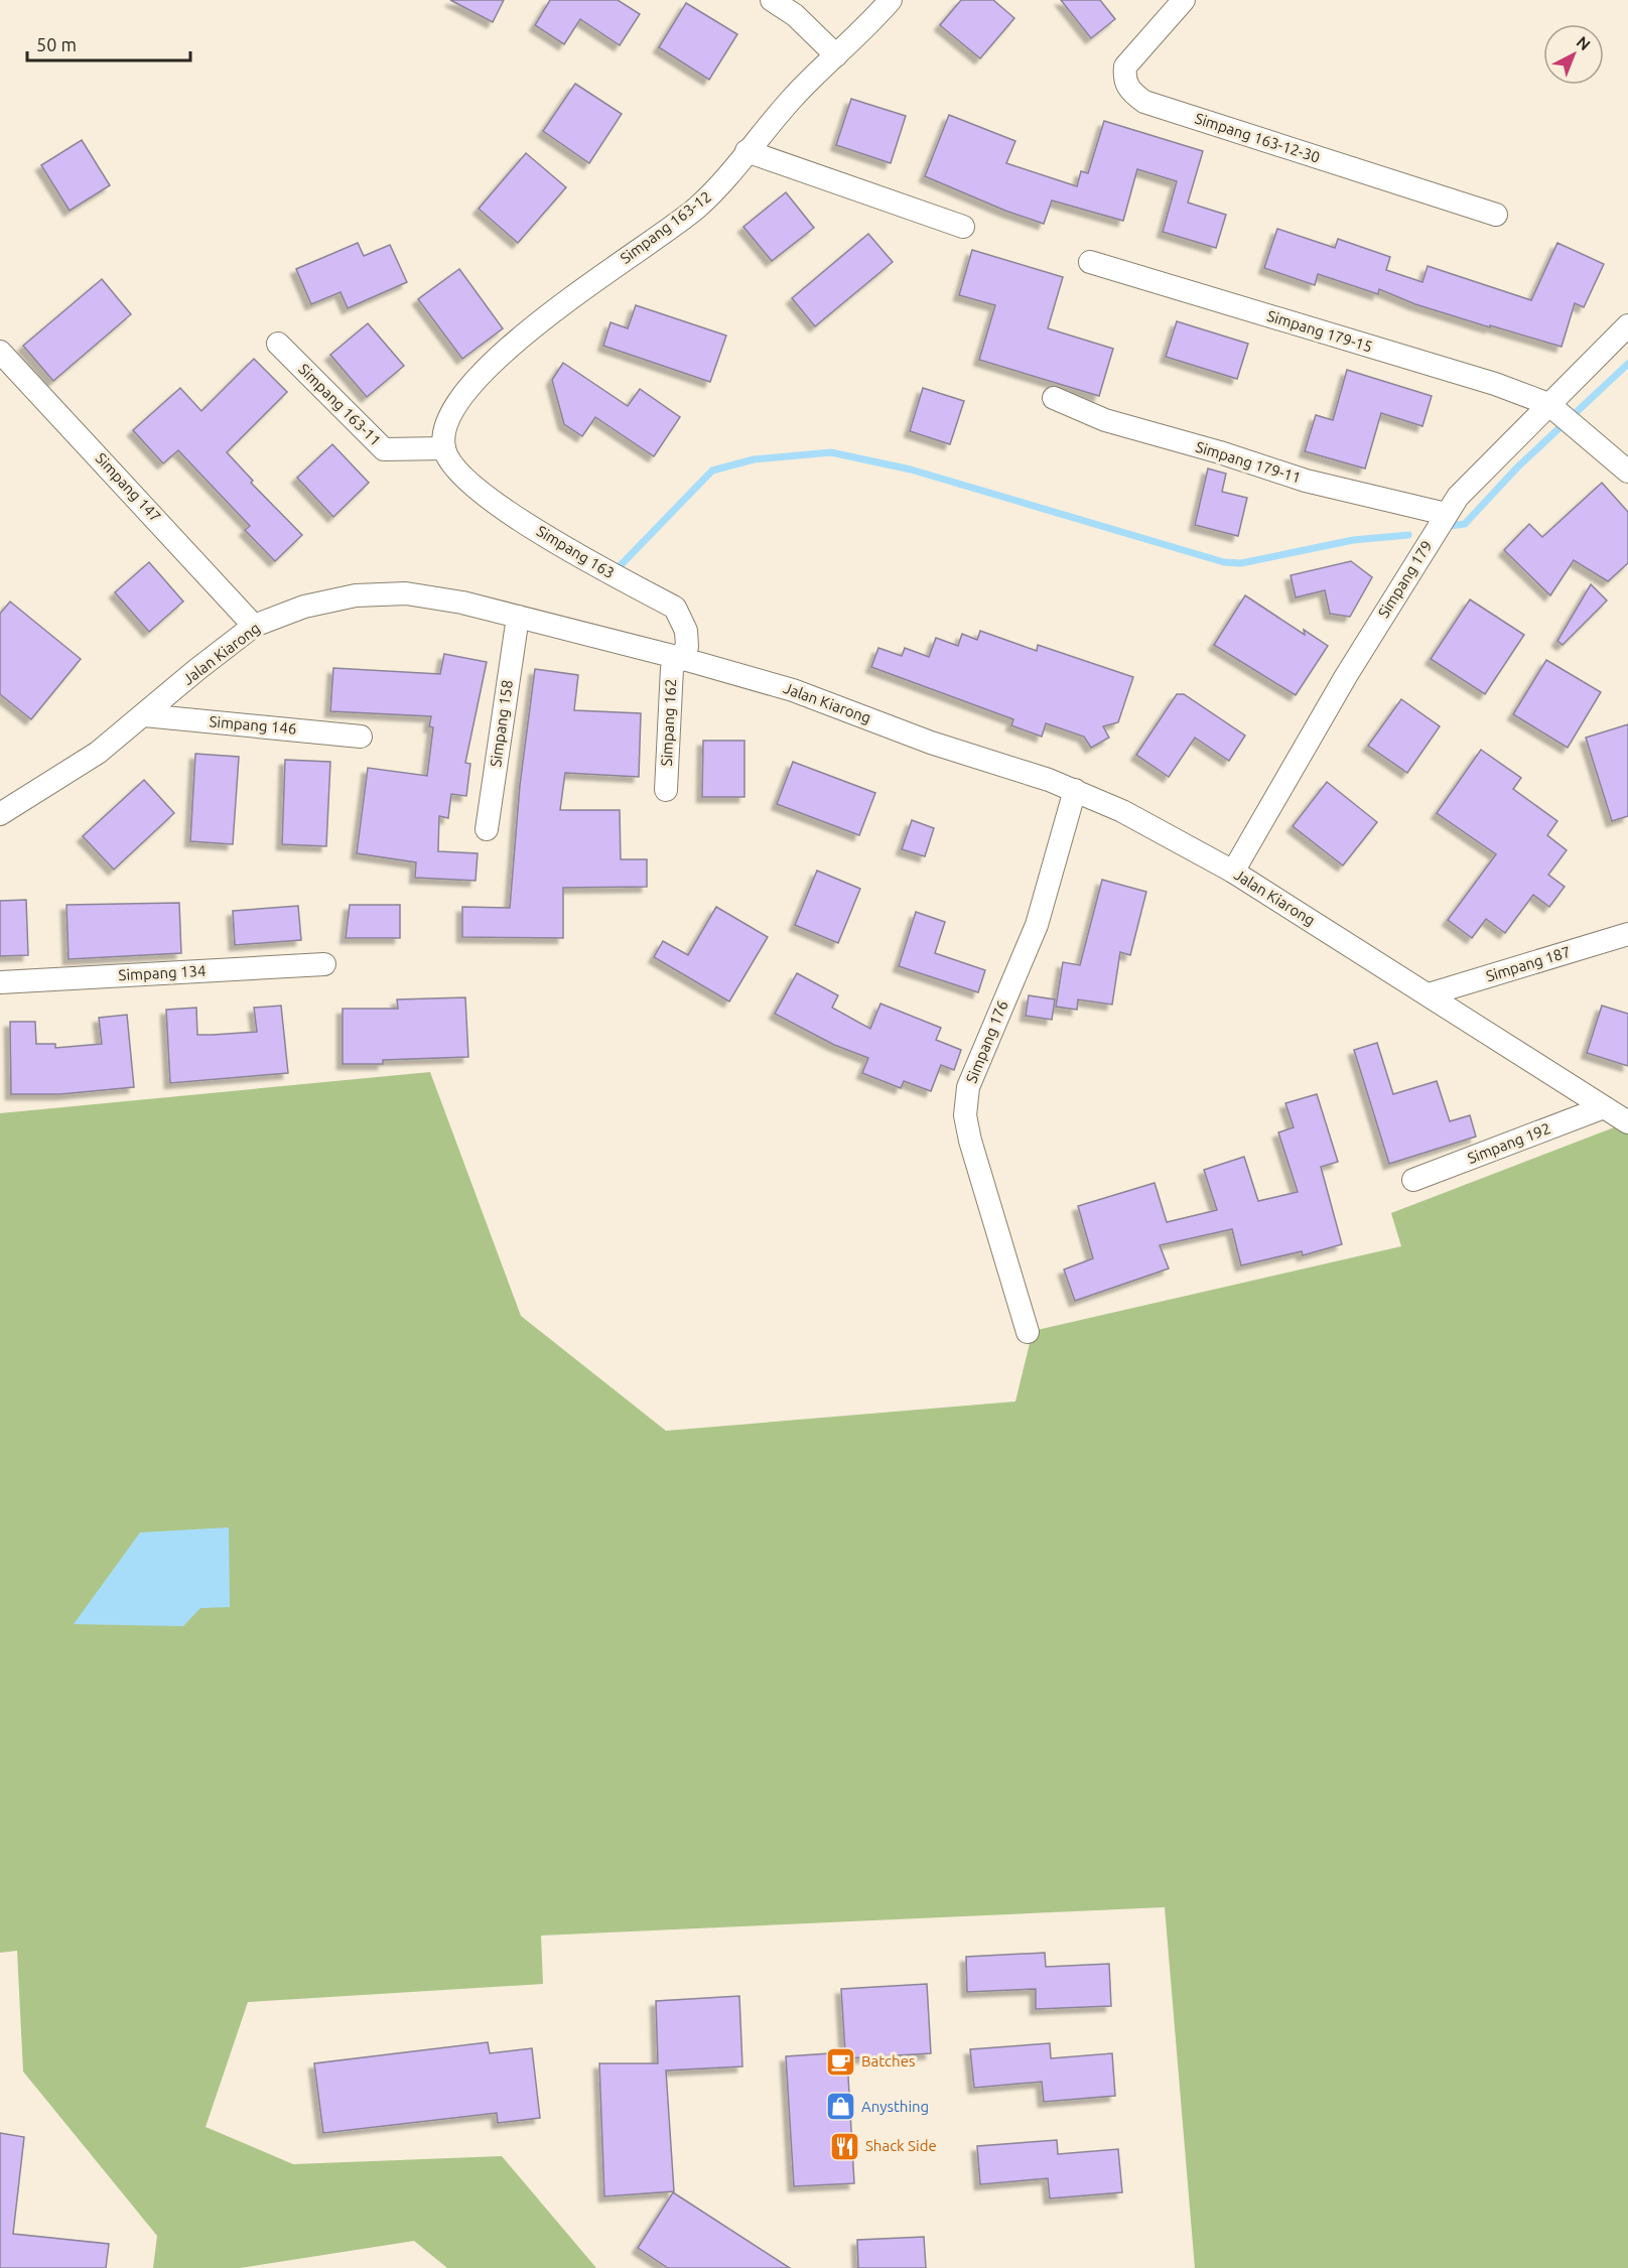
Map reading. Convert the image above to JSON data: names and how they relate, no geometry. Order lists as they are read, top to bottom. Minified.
{"streets":{"street":["Simpang 163-12-30","Simpang 163-12","Simpang 179-15","Simpang 163-11","Simpang 179-11","Simpang 147","Simpang 163","Simpang 179","Jalan Kiarong","Simpang 162","Simpang 158","Simpang 146","Simpang 187","Simpang 134","Simpang 176","Simpang 192"]},"crossings":[["Simpang 163-12","Simpang 163-11"],["Simpang 163-12","Simpang 163"],["Simpang 179-15","Simpang 179"],["Simpang 163-11","Simpang 163"],["Simpang 179-11","Simpang 179"],["Simpang 147","Jalan Kiarong"],["Simpang 163","Jalan Kiarong"],["Simpang 163","Simpang 162"],["Simpang 179","Jalan Kiarong"],["Jalan Kiarong","Simpang 162"],["Jalan Kiarong","Simpang 158"],["Jalan Kiarong","Simpang 146"],["Jalan Kiarong","Simpang 187"],["Jalan Kiarong","Simpang 176"],["Jalan Kiarong","Simpang 192"]],"places":{"cafe":["Batches"],"shop":["Anysthing"],"restaurant":["Shack Side"]},"scale_bar":"50 m","north":"top right"}
